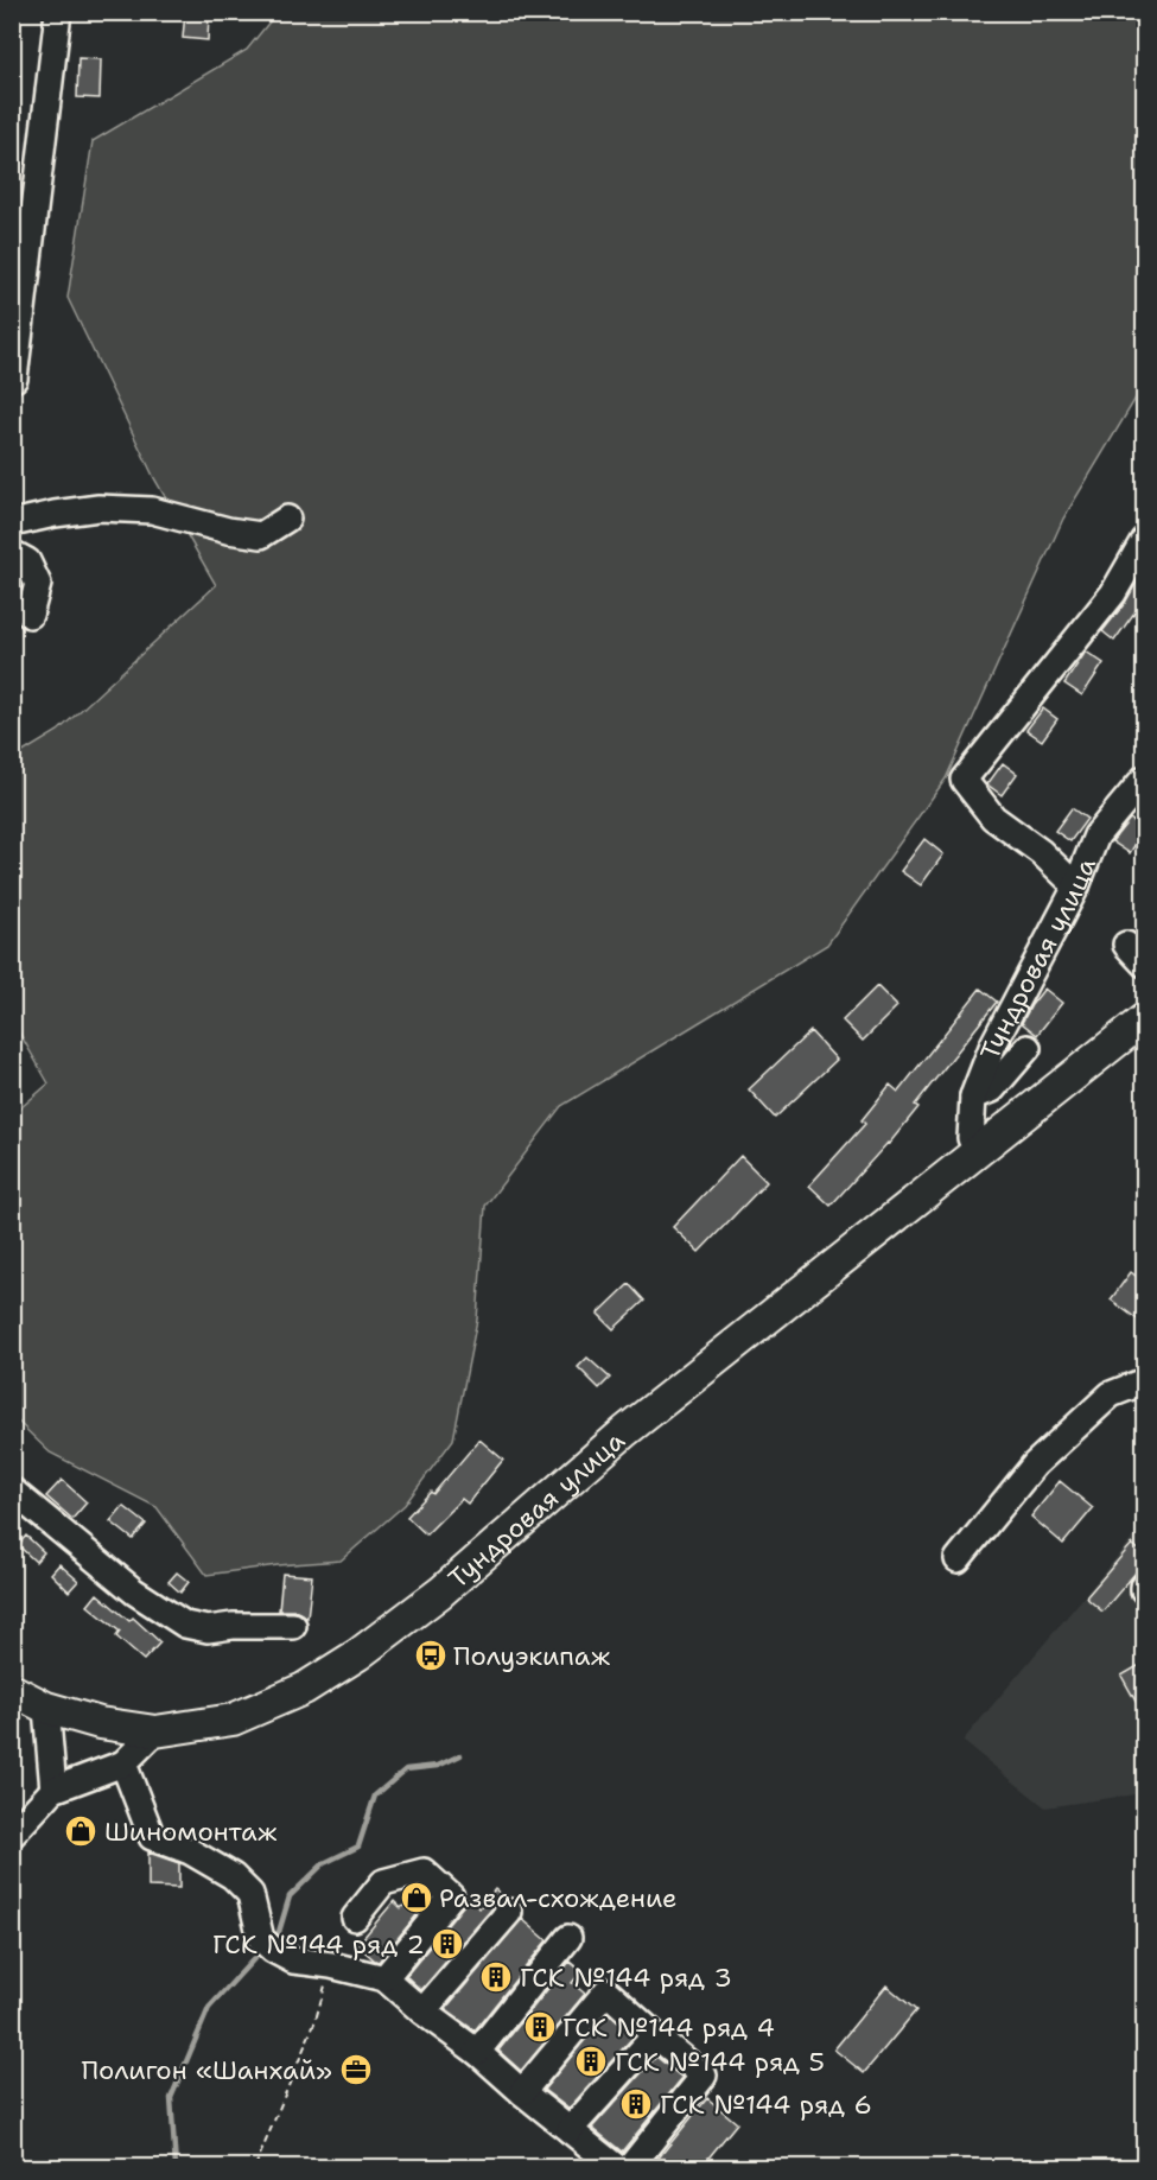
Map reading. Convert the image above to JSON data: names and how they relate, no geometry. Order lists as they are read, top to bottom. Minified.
{"streets":{"main road":["Тундровая улица"]},"places":{"bus stop":["Полуэкипаж"],"shop":["Шиномонтаж","Развал-схождение"],"building":["ГСК №144 ряд 2","ГСК №144 ряд 3","ГСК №144 ряд 4","ГСК №144 ряд 5","ГСК №144 ряд 6"],"office":["Полигон «Шанхай»"]}}
